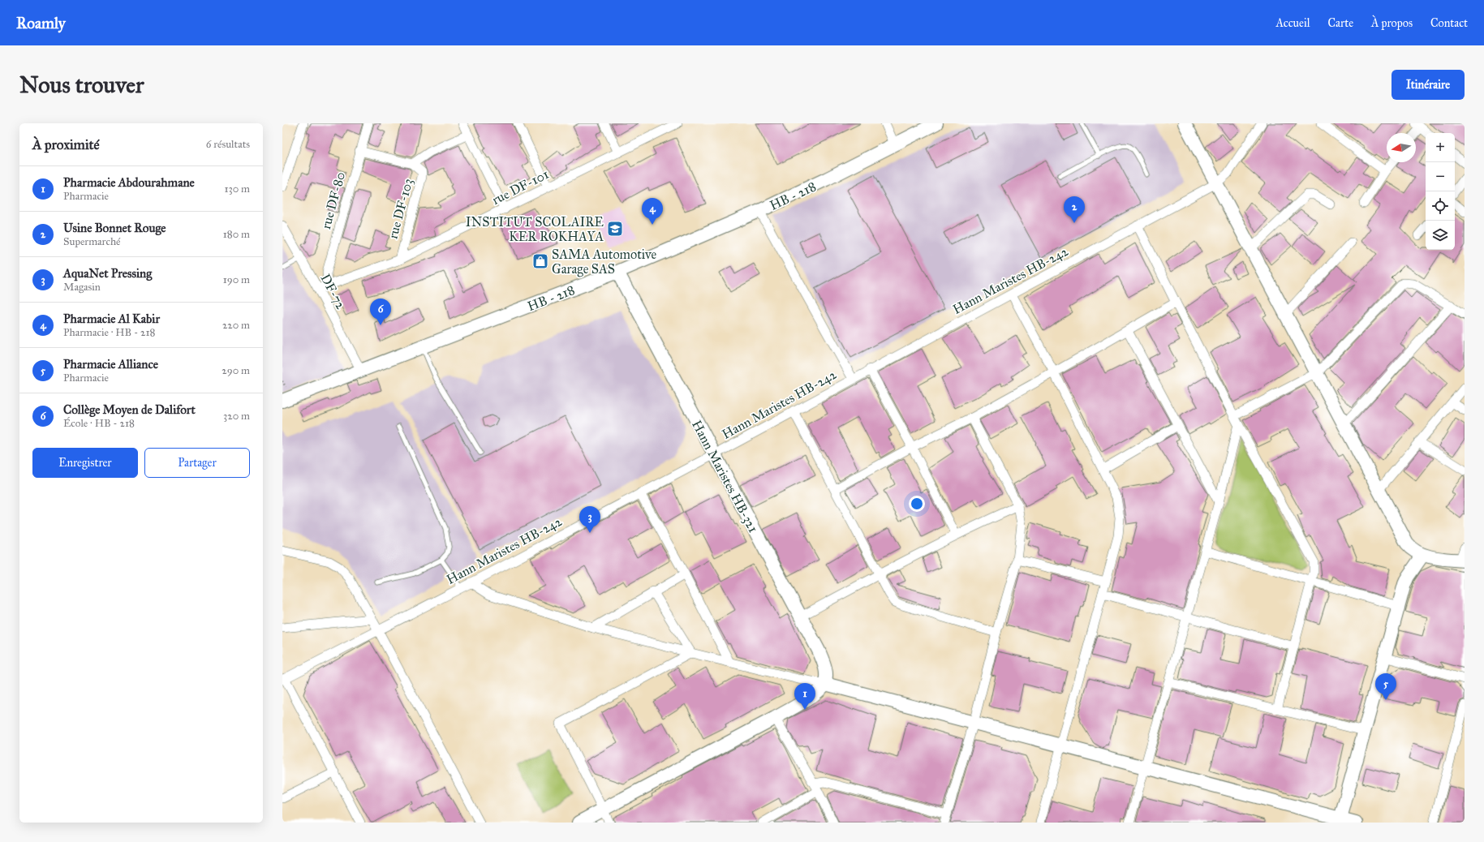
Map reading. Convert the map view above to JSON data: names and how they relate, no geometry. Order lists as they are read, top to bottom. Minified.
{"streets":{"street":["rue DF-101","HB - 218","rue DF-80","rue DF-103","Hann Maristes HB-242","DF-72","Hann Maristes HB-321"]},"crossings":[["rue DF-101","rue DF-80"],["rue DF-101","rue DF-103"],["rue DF-101","DF-72"],["HB - 218","DF-72"],["HB - 218","Hann Maristes HB-321"],["rue DF-80","rue DF-103"],["Hann Maristes HB-242","Hann Maristes HB-321"]],"places":{"school or university":["INSTITUT SCOLAIRE KER ROKHAYA"],"shop":["SAMA Automotive Garage SAS"]},"north":"left","page":{"header":"Roamly","nav":["Accueil","Carte","À propos","Contact"],"buttons":["Itinéraire",["Enregistrer","Partager"]],"title":"Nous trouver","heading":["À proximité","6 résultats"],"map_buttons":["+","−"],"list":[{"mark":"1","name":"Pharmacie Abdourahmane","note":"Pharmacie","value":"130 m"},{"mark":"2","name":"Usine Bonnet Rouge","note":"Supermarché","value":"180 m"},{"mark":"3","name":"AquaNet Pressing","note":"Magasin","value":"190 m"},{"mark":"4","name":"Pharmacie Al Kabir","note":"Pharmacie · HB - 218","value":"220 m"},{"mark":"5","name":"Pharmacie Alliance","note":"Pharmacie","value":"290 m"},{"mark":"6","name":"Collège Moyen de Dalifort","note":"École · HB - 218","value":"320 m"}],"pins":["2","4","6","3","5","1"]}}
